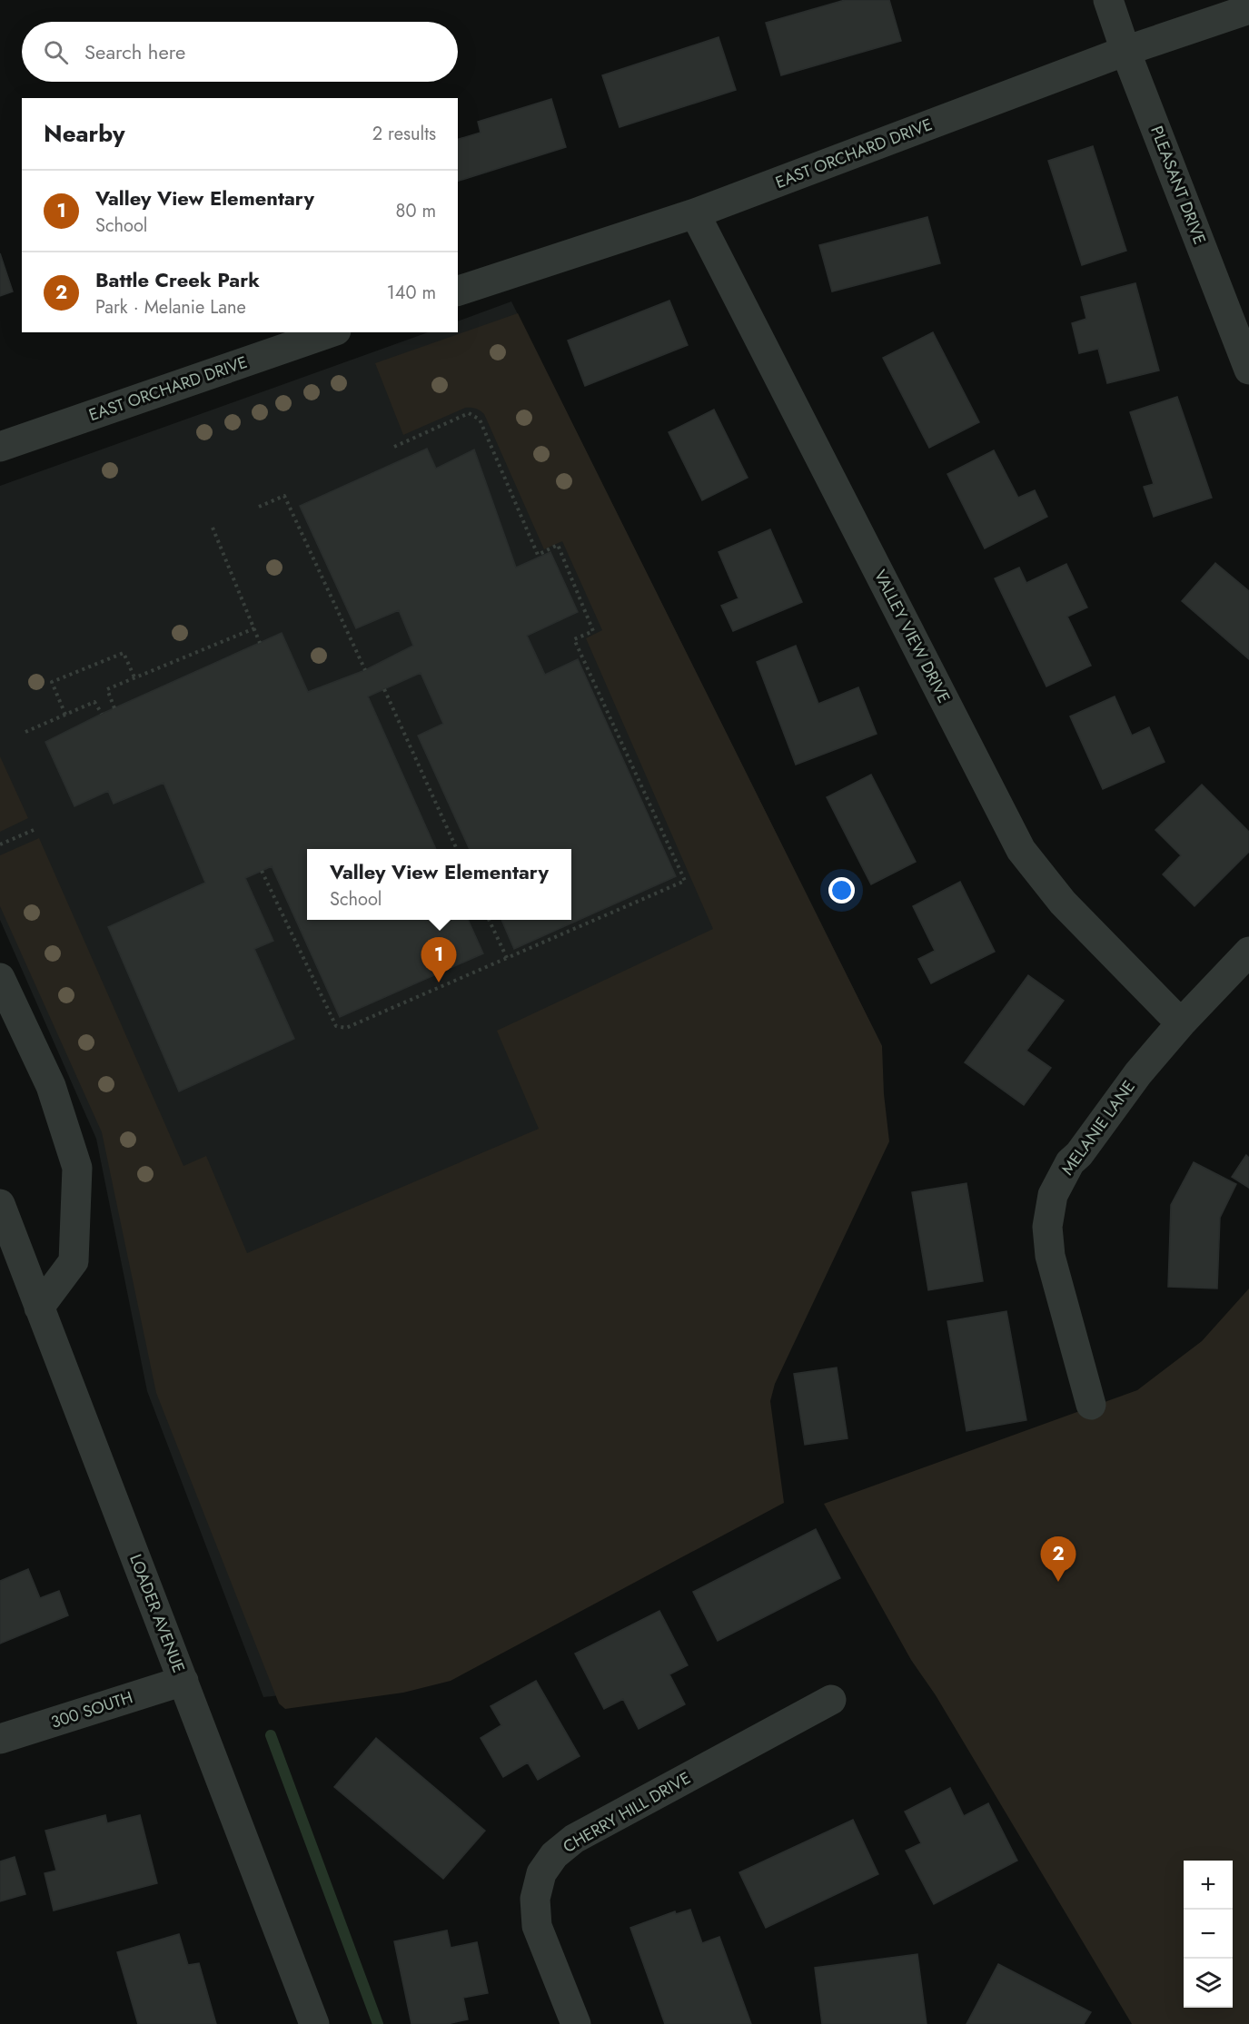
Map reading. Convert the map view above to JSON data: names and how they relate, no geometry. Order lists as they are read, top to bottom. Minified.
{"streets":{"street":["EAST ORCHARD DRIVE","PLEASANT DRIVE","VALLEY VIEW DRIVE","MELANIE LANE","LOADER AVENUE","300 SOUTH","CHERRY HILL DRIVE"]},"crossings":[["EAST ORCHARD DRIVE","PLEASANT DRIVE"],["EAST ORCHARD DRIVE","VALLEY VIEW DRIVE"],["VALLEY VIEW DRIVE","MELANIE LANE"],["LOADER AVENUE","300 SOUTH"]],"page":{"search":"Search here","heading":["Nearby","2 results"],"list":[{"mark":"1","name":"Valley View Elementary","note":"School","value":"80 m"},{"mark":"2","name":"Battle Creek Park","note":"Park · Melanie Lane","value":"140 m"}],"popup":["Valley View Elementary","School"],"pins":["1","2"],"map_buttons":["+","−"]}}
